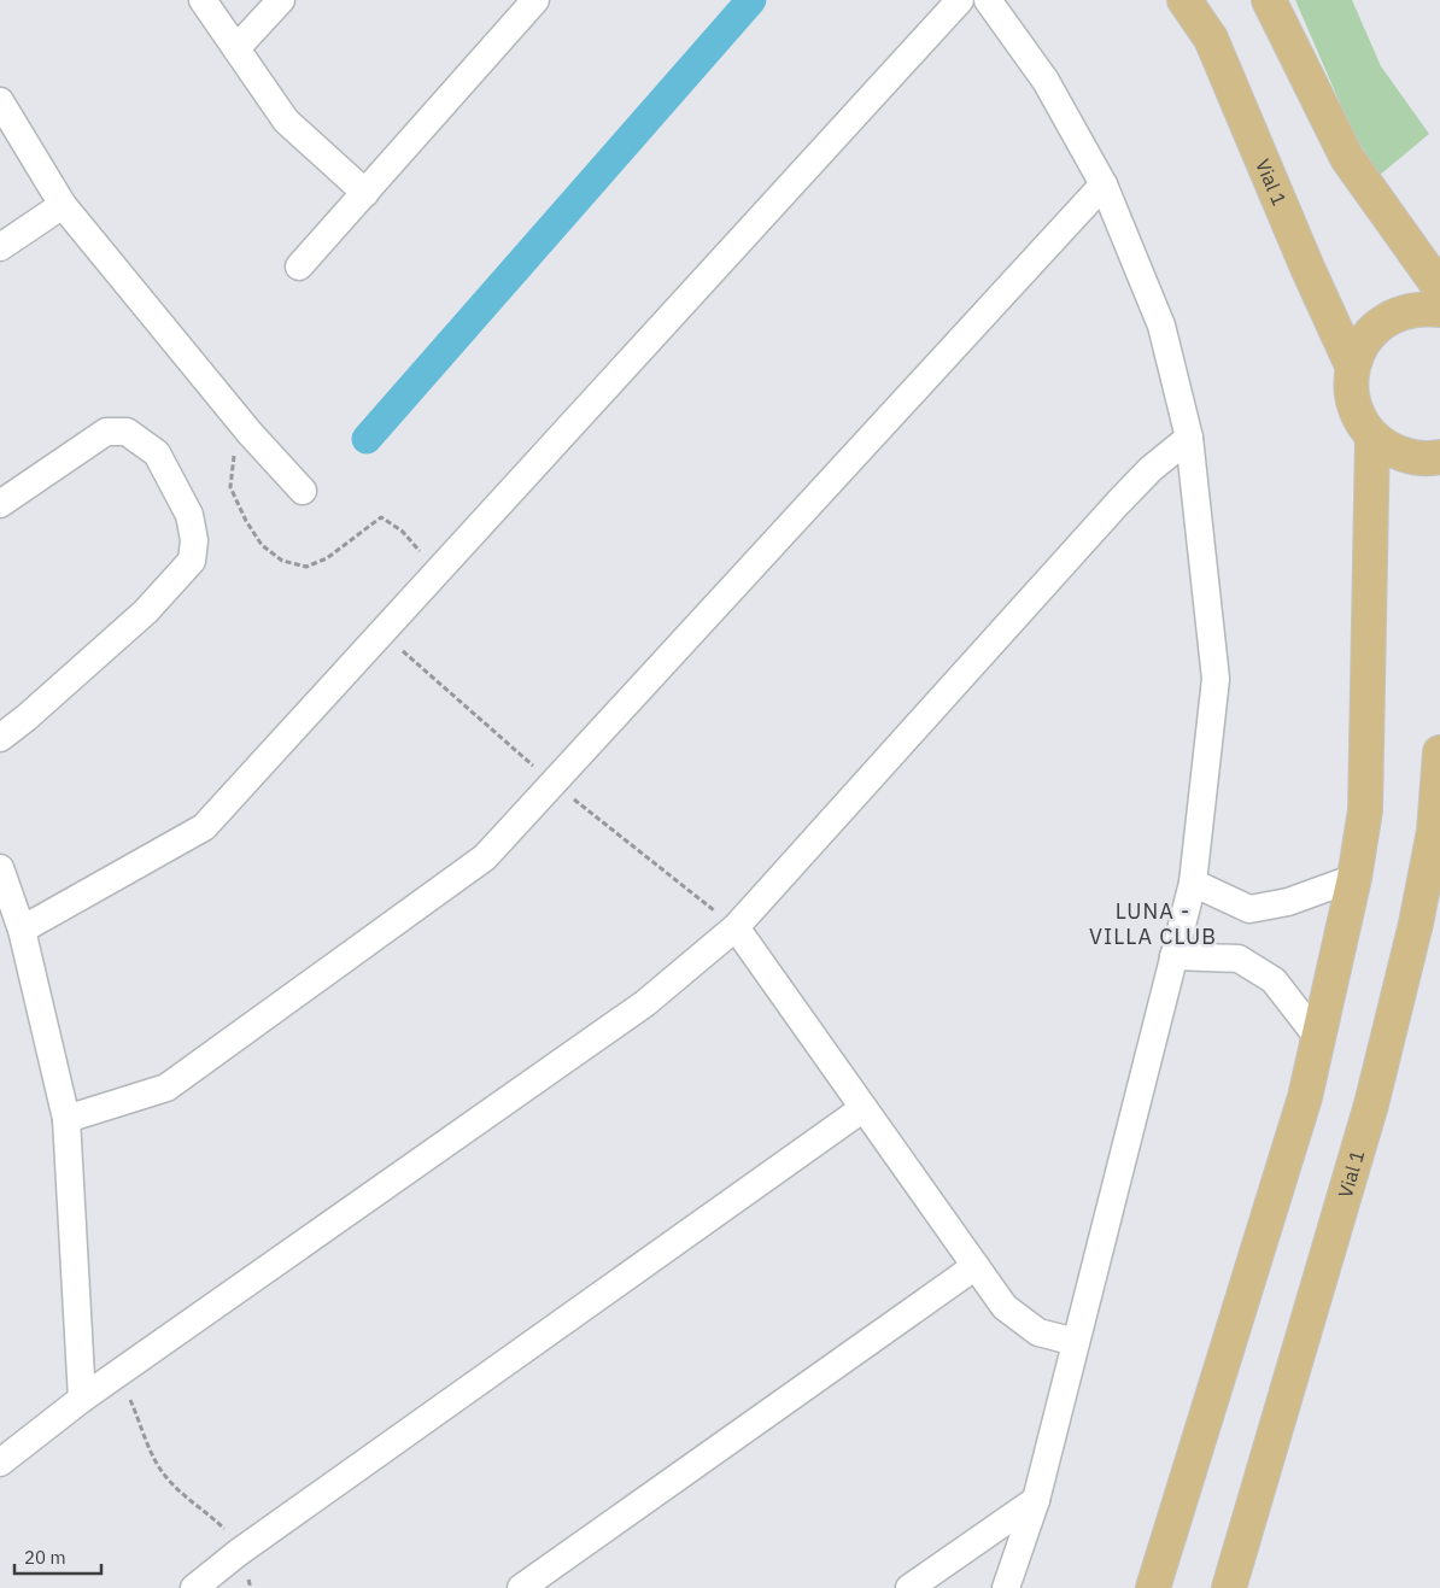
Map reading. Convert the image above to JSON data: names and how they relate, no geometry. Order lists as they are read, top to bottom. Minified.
{"streets":{"main road":["Vial 1"]},"districts":["LUNA - VILLA CLUB"],"scale_bar":"20 m"}
